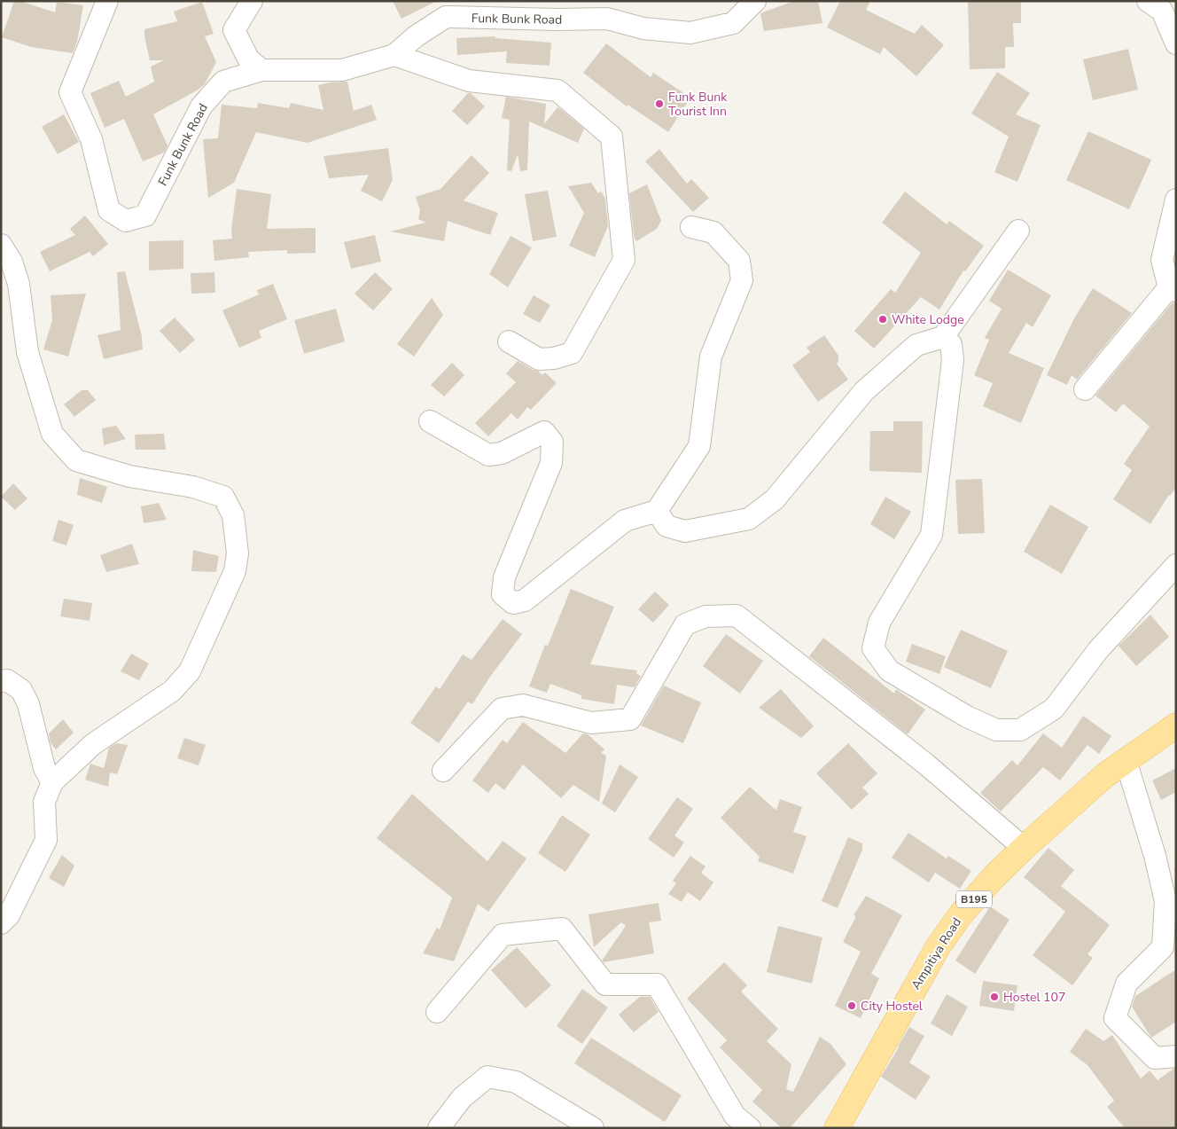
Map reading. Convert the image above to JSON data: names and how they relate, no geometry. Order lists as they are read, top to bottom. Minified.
{"streets":{"main road":["B195","Ampitiya Road"],"street":["Funk Bunk Road"]},"places":["Funk Bunk Tourist Inn","White Lodge","Hostel 107","City Hostel"]}
